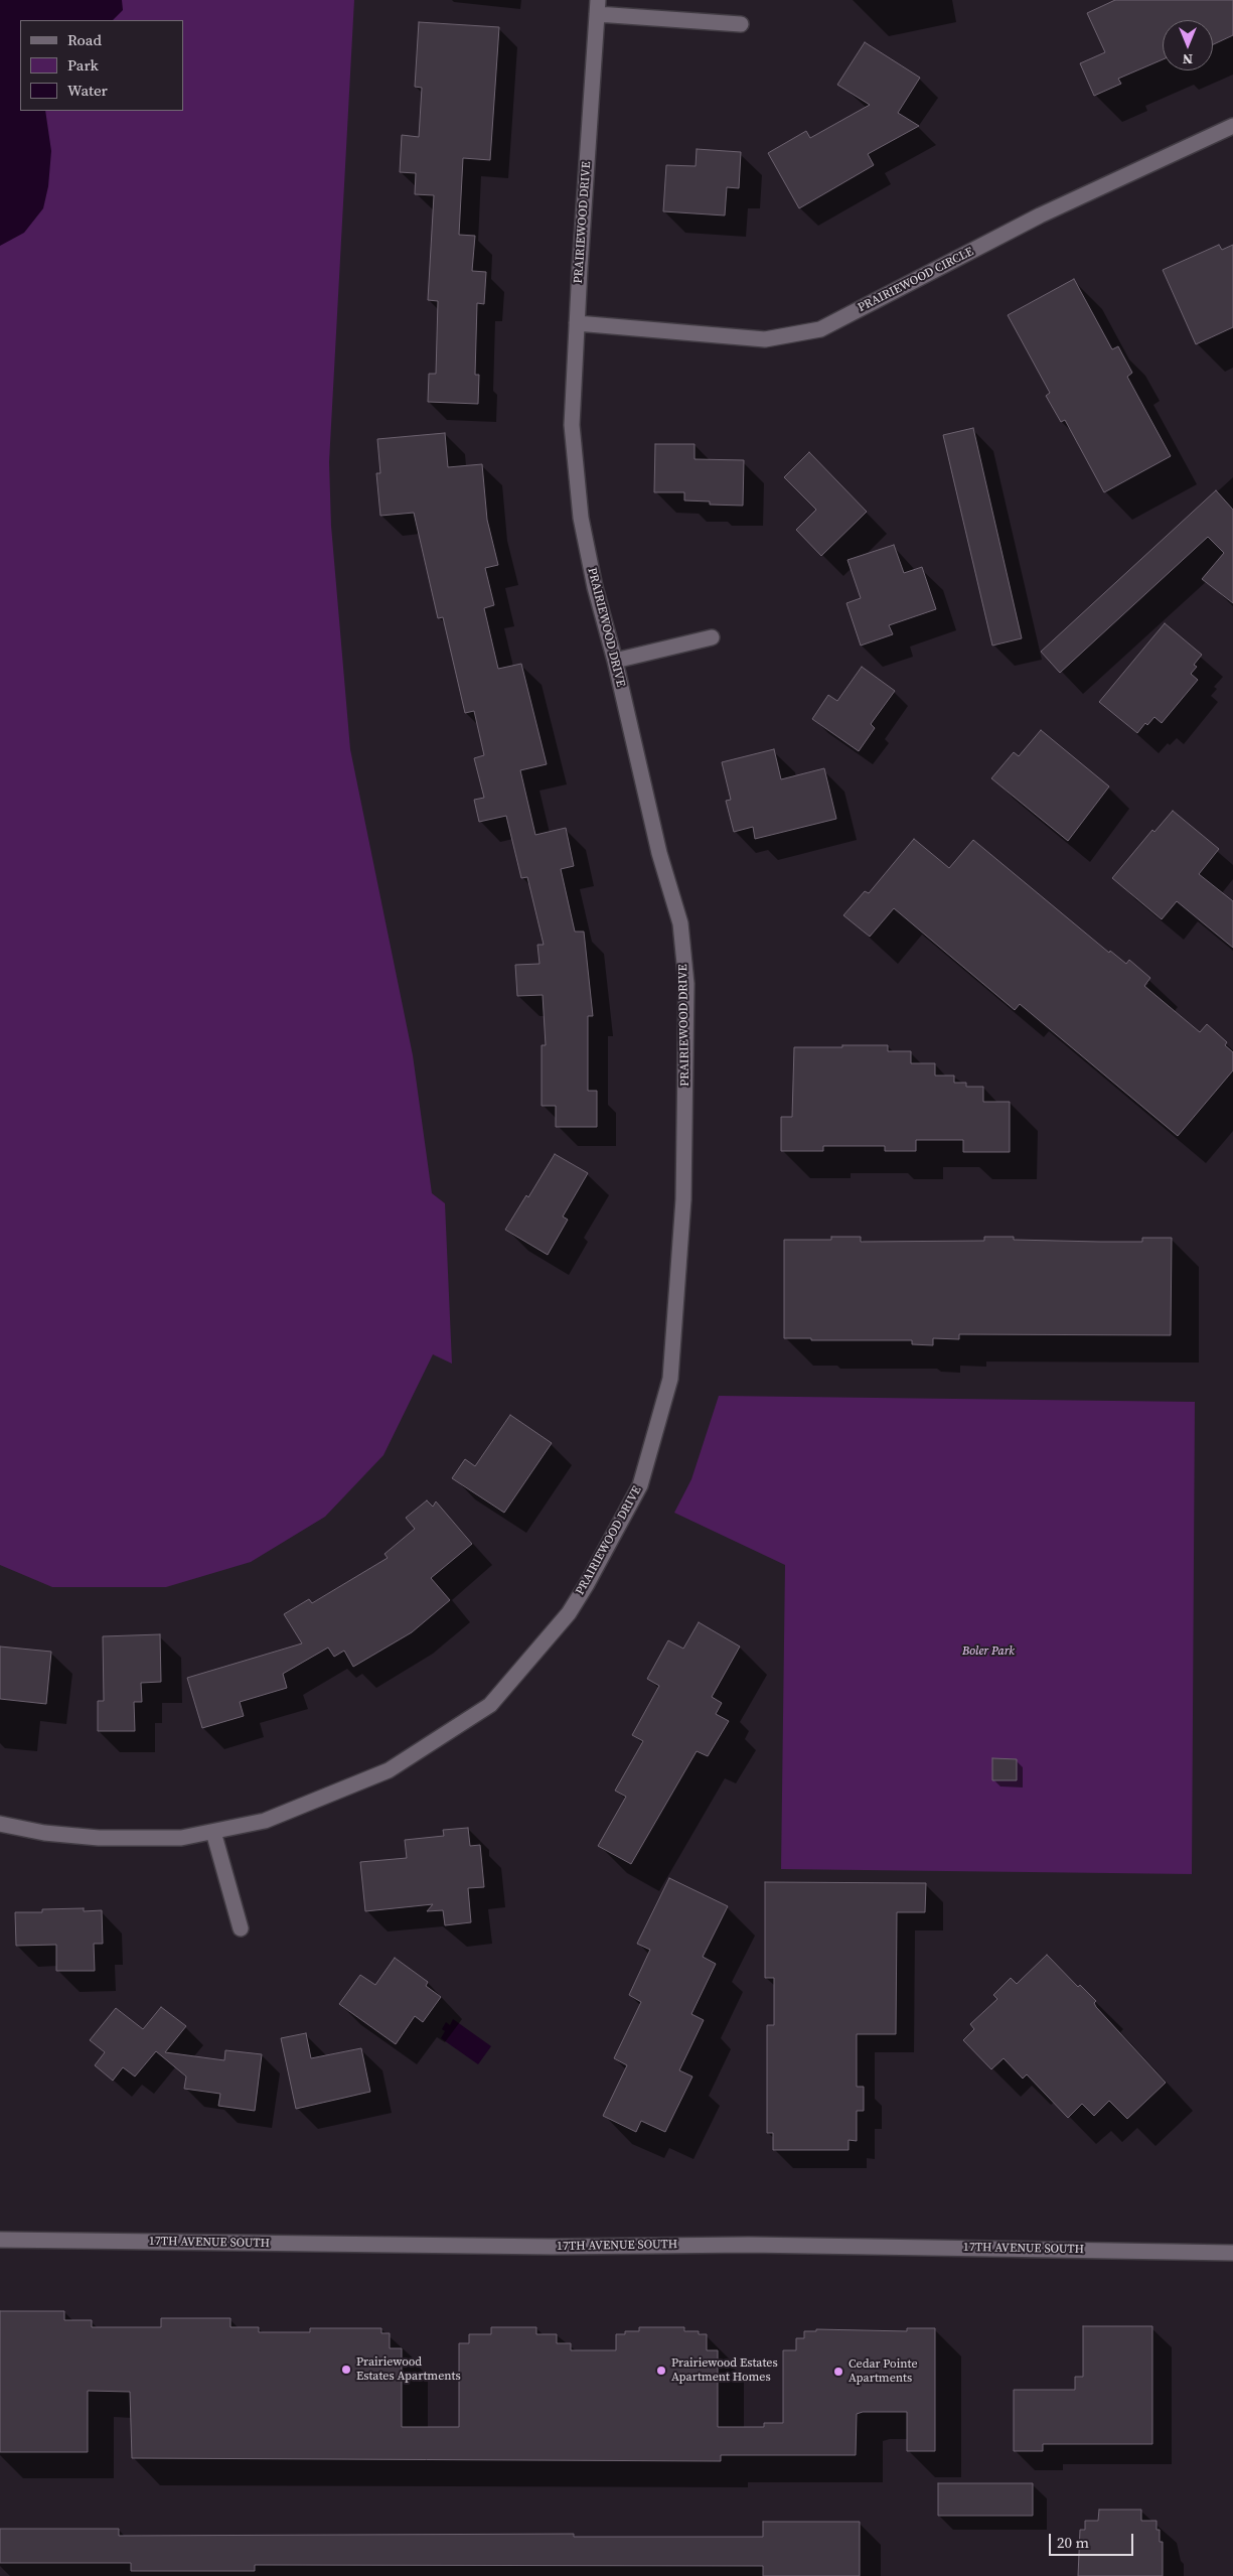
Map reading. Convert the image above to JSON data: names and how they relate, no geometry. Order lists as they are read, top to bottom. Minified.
{"streets":{"street":["PRAIRIEWOOD DRIVE","PRAIRIEWOOD CIRCLE","17TH AVENUE SOUTH"]},"crossings":[["PRAIRIEWOOD DRIVE","PRAIRIEWOOD CIRCLE"]],"parks":["Boler Park"],"places":["Prairiewood Estates Apartments","Prairiewood Estates Apartment Homes","Cedar Pointe Apartments"],"legend":["Road","Park","Water"],"scale_bar":"20 m","north":"bottom"}
